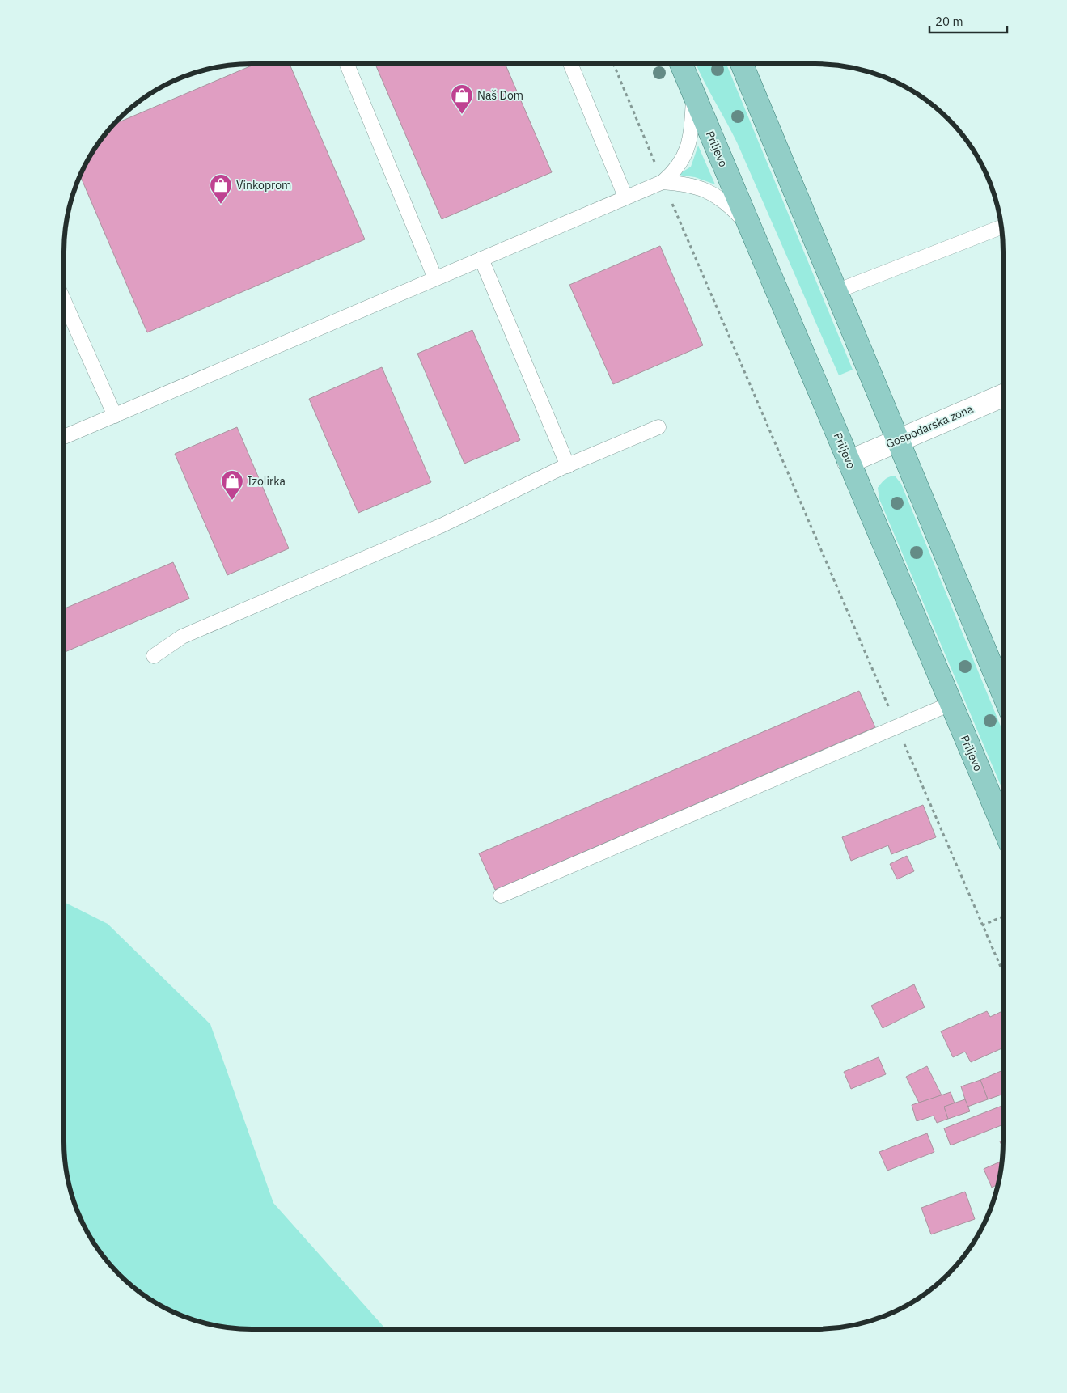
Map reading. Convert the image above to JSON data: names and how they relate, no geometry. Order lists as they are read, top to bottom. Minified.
{"streets":{"main road":["Priljevo"],"street":["Gospodarska zona"]},"crossings":[["Priljevo","Gospodarska zona"]],"places":{"shop":["Naš Dom","Vinkoprom","Izolirka"]},"scale_bar":"20 m"}
